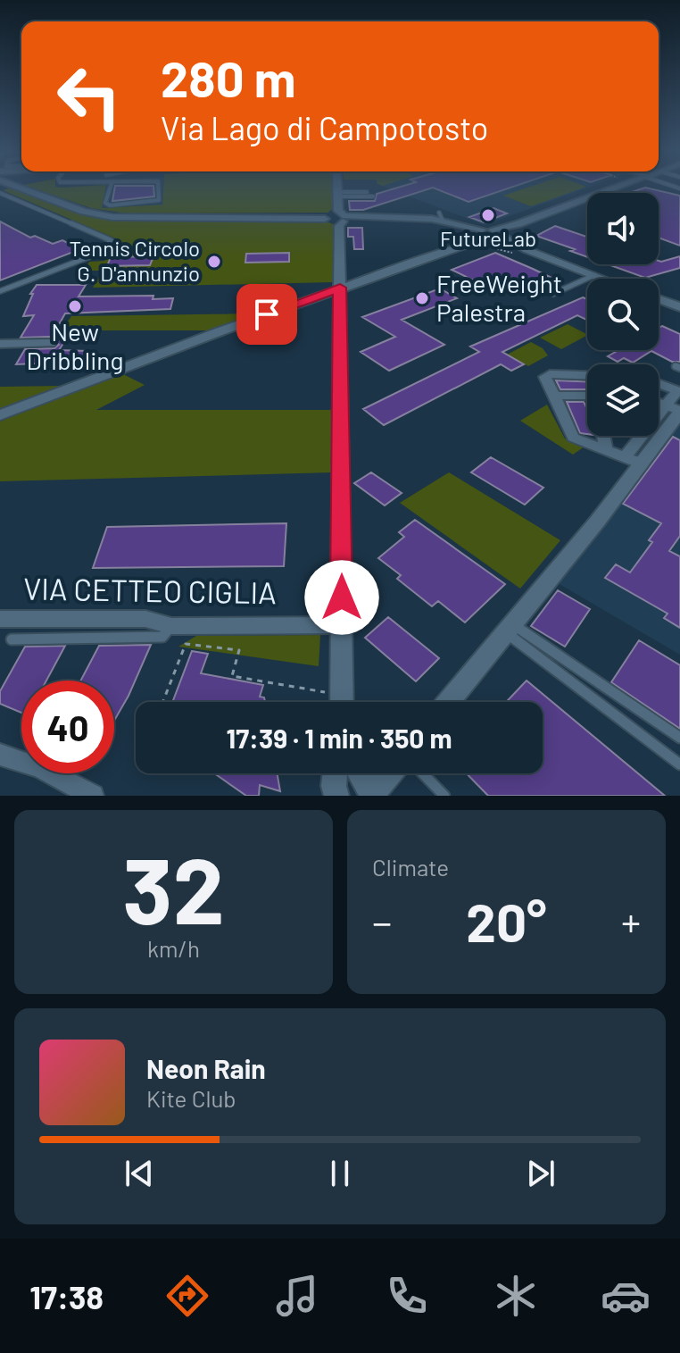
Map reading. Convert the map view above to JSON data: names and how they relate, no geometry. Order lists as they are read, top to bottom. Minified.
{"streets":{"street":["VIA CETTEO CIGLIA"]},"places":["FutureLab","Tennis Circolo G. D'annunzio","FreeWeight Palestra","New Dribbling"],"page":{"turn":["280 m","Via Lago di Campotosto"],"limit":"40","trip":"17:39 · 1 min · 350 m","tile":[["32","km/h"],"Climate"],"heat":["−","20°","+"],"song":["Neon Rain","Kite Club"],"tabs":"17:38"}}
